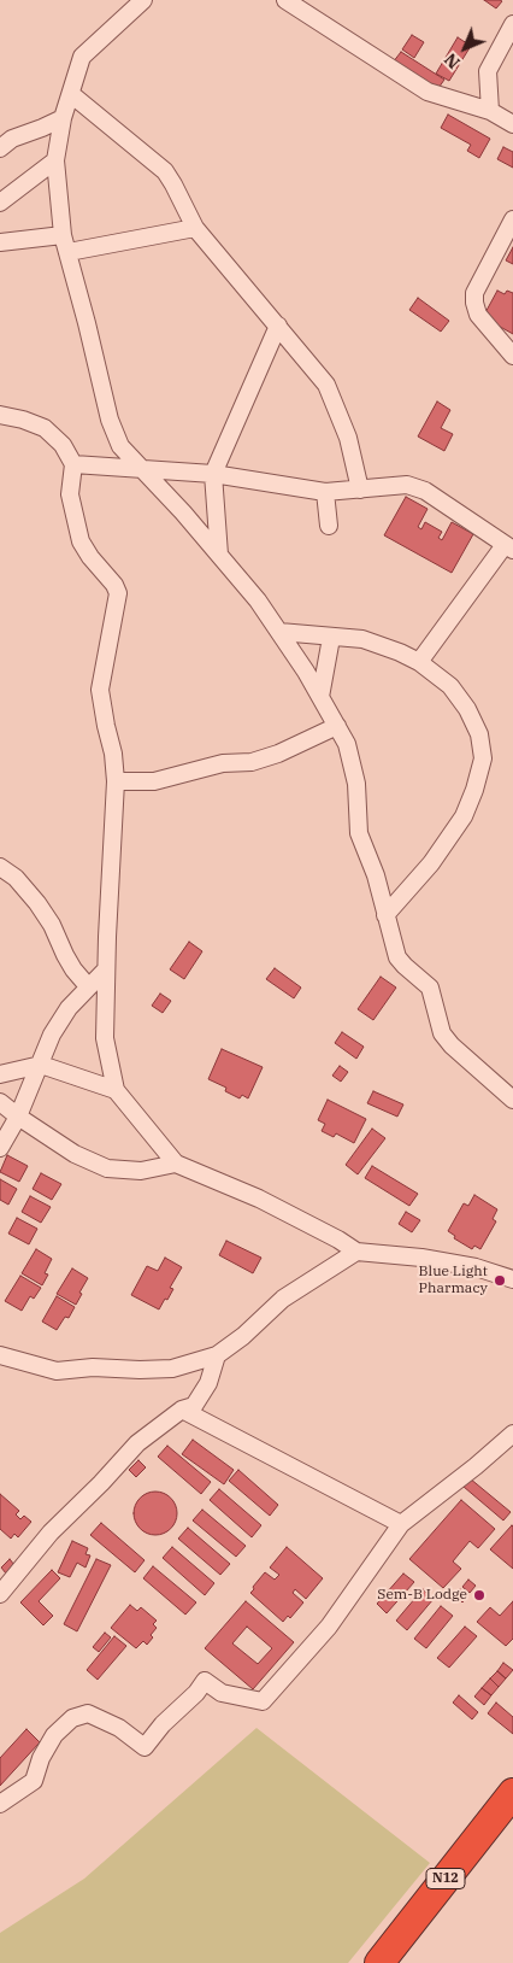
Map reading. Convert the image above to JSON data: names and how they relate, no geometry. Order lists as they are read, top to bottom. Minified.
{"streets":{"highway":["N12"]},"places":["Blue Light Pharmacy","Sem-B Lodge"],"north":"bottom left"}
